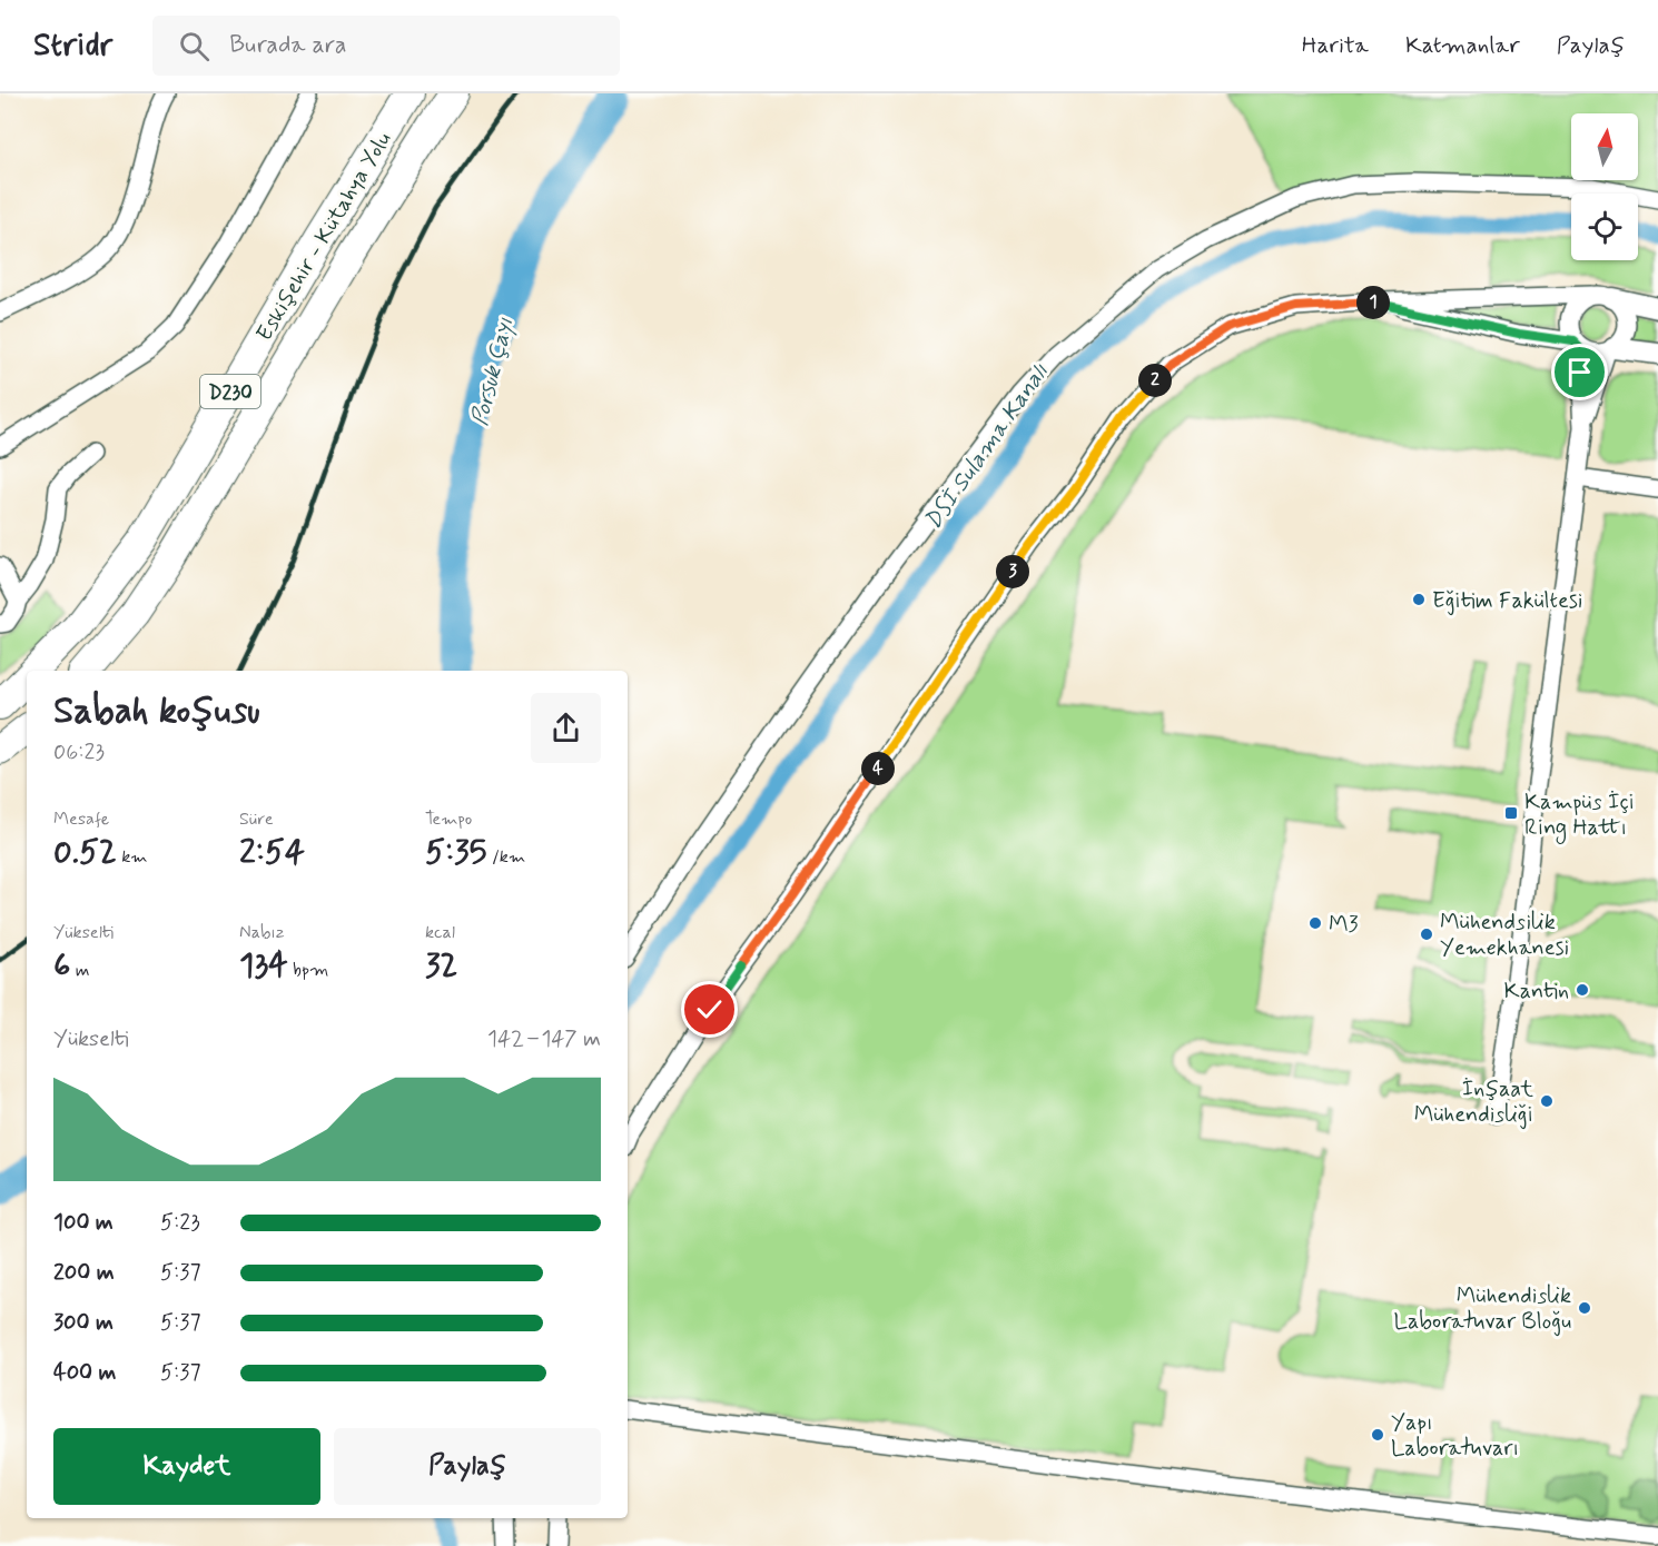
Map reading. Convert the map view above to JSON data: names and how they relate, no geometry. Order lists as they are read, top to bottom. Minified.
{"streets":{"highway":["Eskişehir - Kütahya Yolu","D230"]},"water":["Porsuk Çayı","DSİ Sulama Kanalı"],"places":{"other":["Eğitim Fakültesi","M3","Mühendsilik Yemekhanesi","Kantin","İnşaat Mühendisliği","Mühendislik Laboratuvar Bloğu","Yapı Laboratuvarı"],"transit":["Kampüs İçi Ring Hattı"]},"north":"top","page":{"header":"Stridr","search":"Burada ara","nav":["Harita","Katmanlar","Paylaş"],"pins":["1","2","3","4"],"heading":["Sabah koşusu","06:23"],"stats":[["Mesafe","0.52 km"],["Süre","2:54"],["Tempo","5:35 /km"],["Yükselti","6 m"],["Nabız","134 bpm"],["kcal","32"]],"chart":["Yükselti","142–147 m"],"list":[{"name":"100 m","note":"5:23"},{"name":"200 m","note":"5:37"},{"name":"300 m","note":"5:37"},{"name":"400 m","note":"5:37"}],"buttons":["Kaydet","Paylaş"]}}
